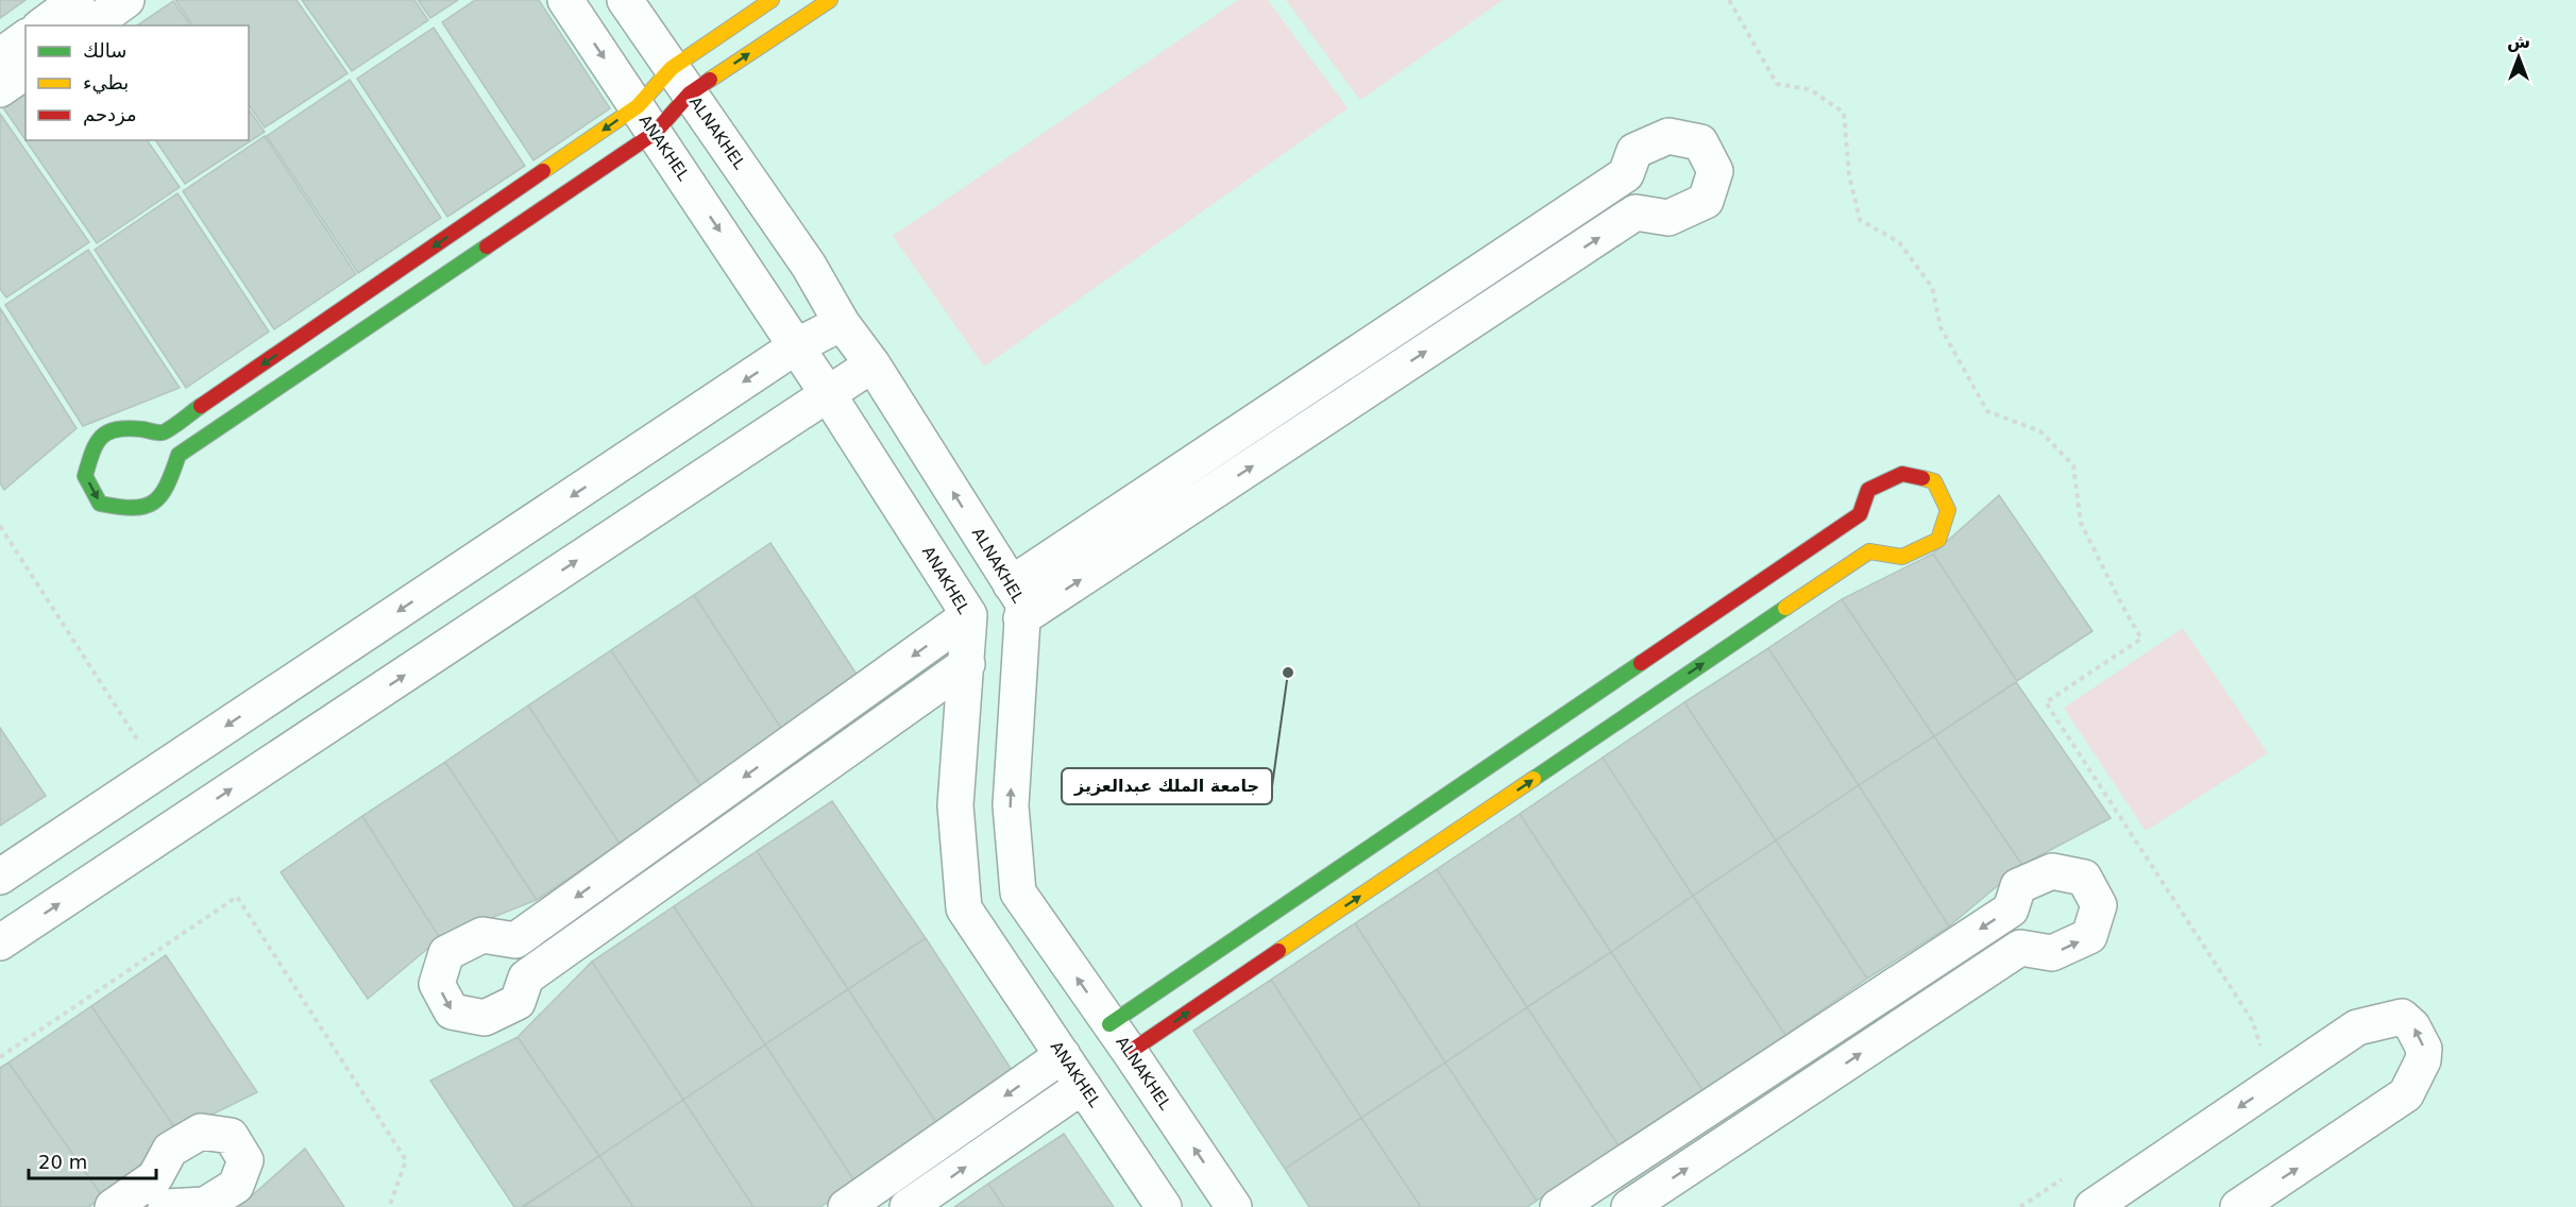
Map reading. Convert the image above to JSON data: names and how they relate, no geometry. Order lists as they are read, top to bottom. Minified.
{"streets":{"street":["ALNAKHEL","ANAKHEL"]},"one_way":["ALNAKHEL"],"places":["جامعة الملك عبدالعزيز"],"legend":["سالك","بطيء","مزدحم"],"scale_bar":"20 m","north":"top"}
